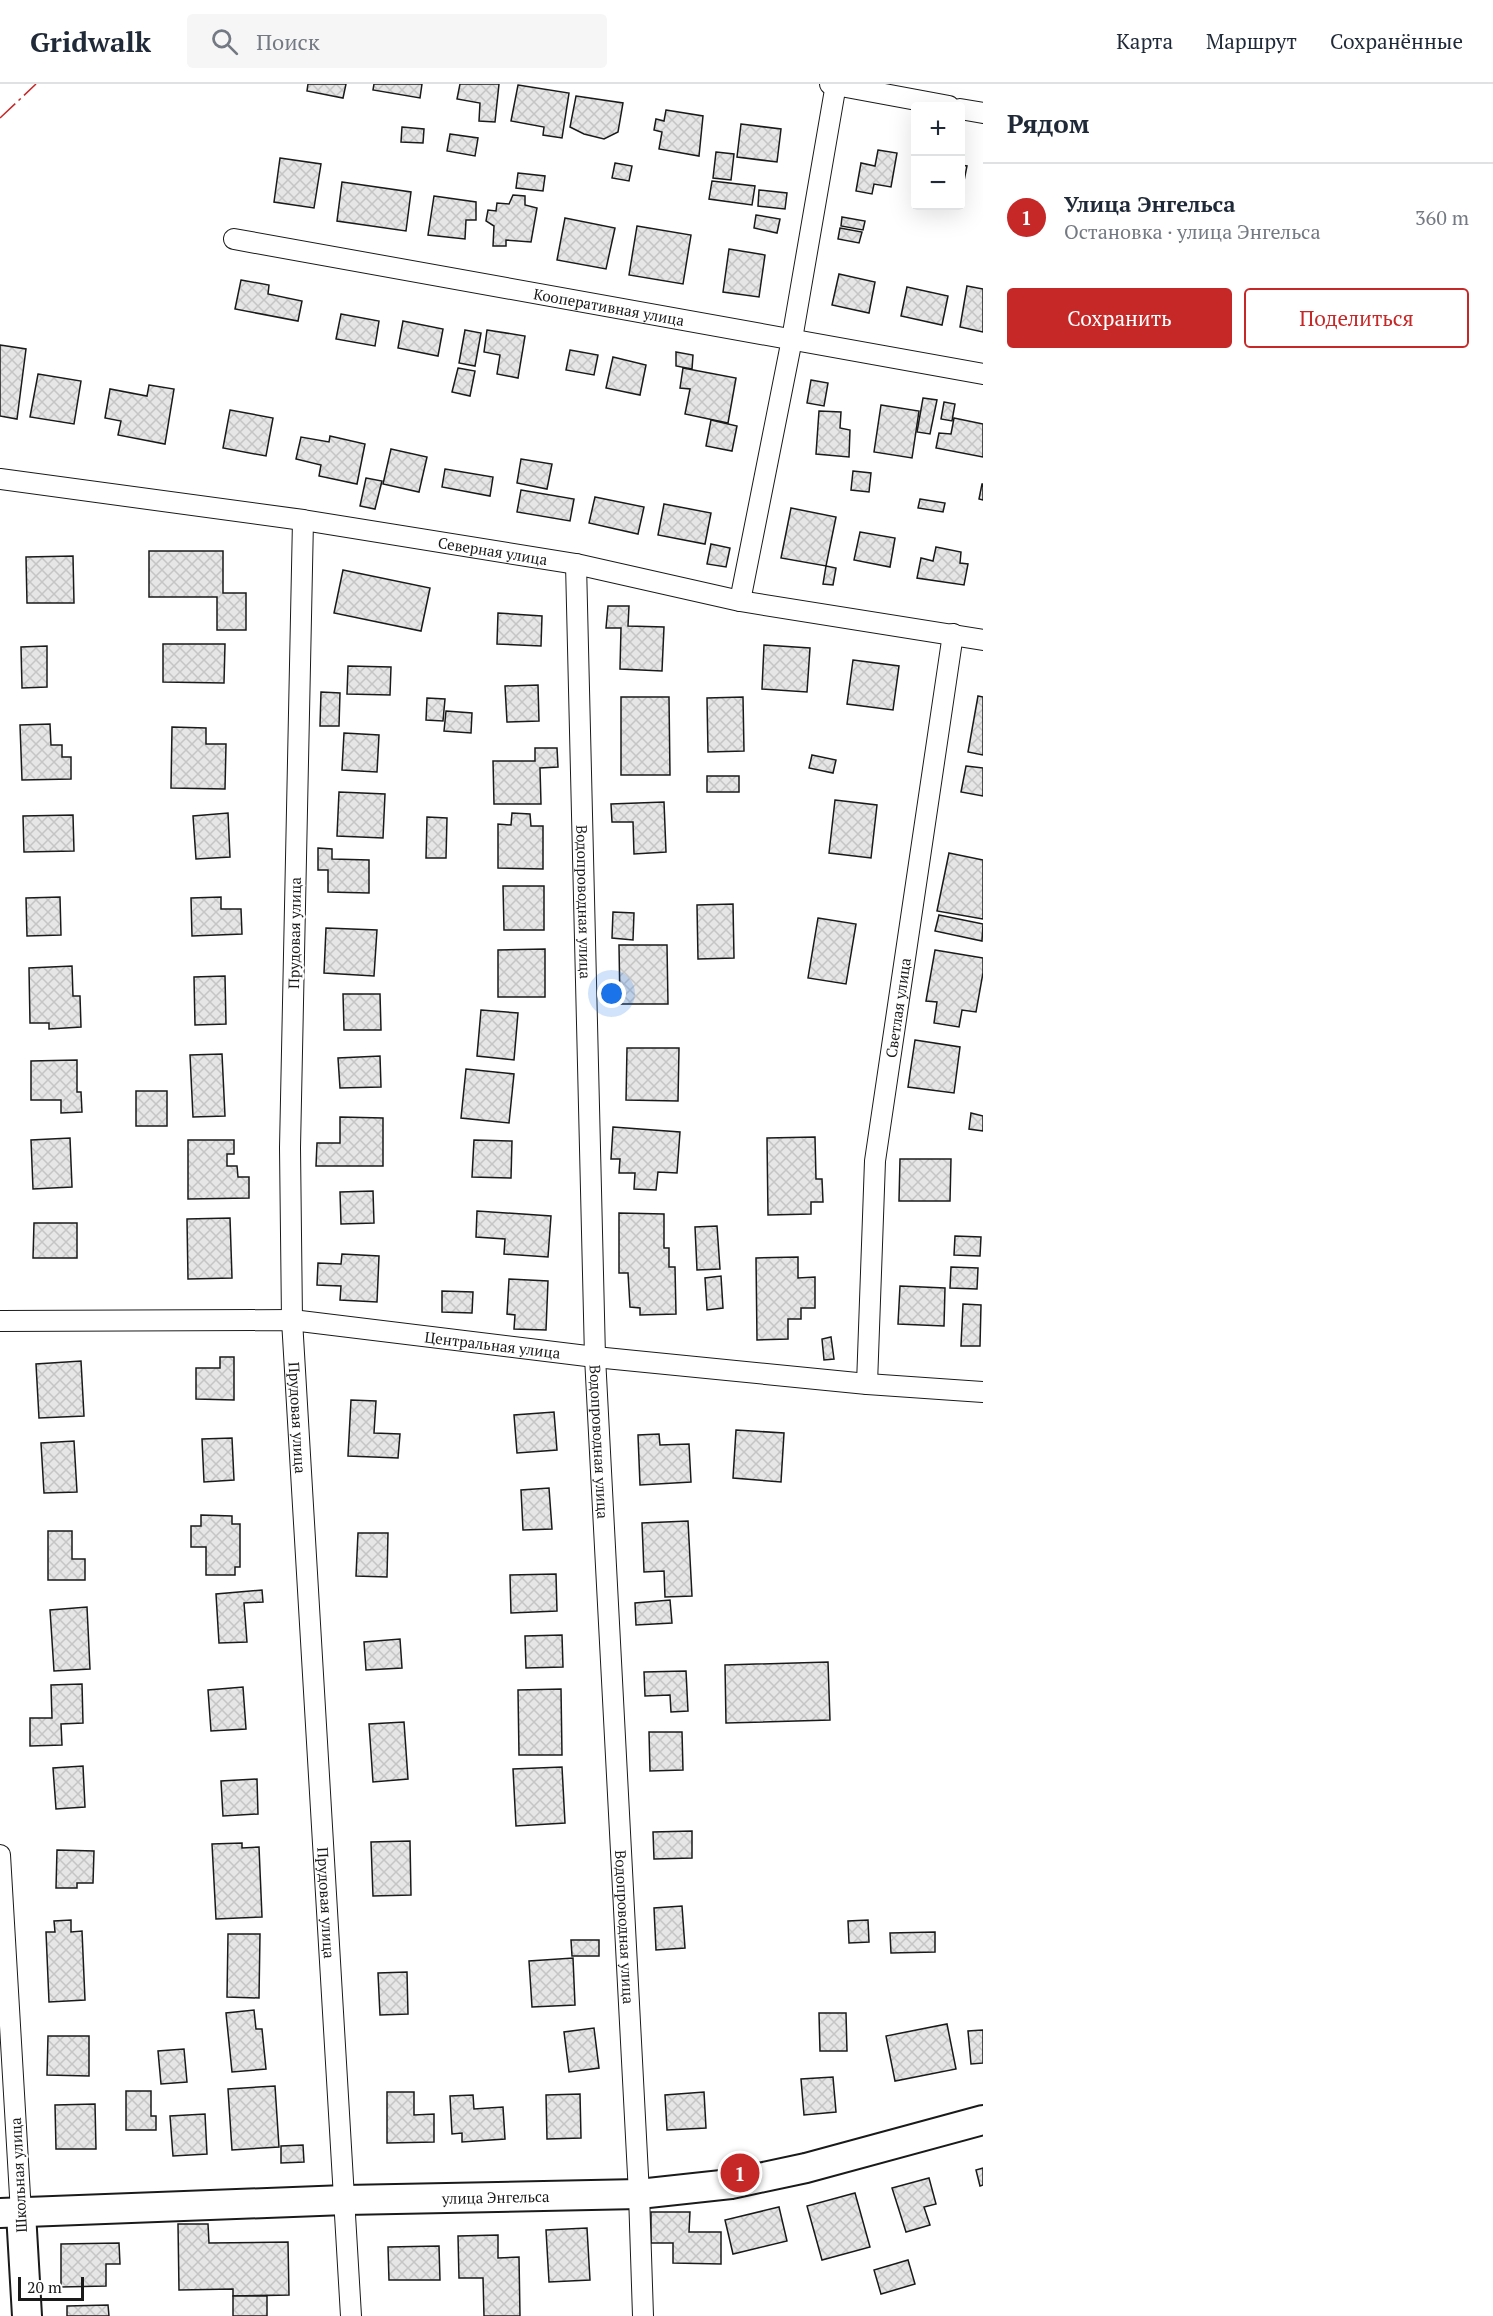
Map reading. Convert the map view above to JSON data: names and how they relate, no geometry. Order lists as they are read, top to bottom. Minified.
{"streets":{"street":["Кооперативная улица","Северная улица","Водопроводная улица","Прудовая улица","Светлая улица","Центральная улица","Школьная улица","улица Энгельса"]},"crossings":[["Северная улица","Водопроводная улица"],["Северная улица","Прудовая улица"],["Северная улица","Светлая улица"],["Водопроводная улица","Центральная улица"],["Водопроводная улица","улица Энгельса"],["Прудовая улица","Центральная улица"],["Прудовая улица","улица Энгельса"],["Светлая улица","Центральная улица"],["Школьная улица","улица Энгельса"]],"scale_bar":"20 m","page":{"header":"Gridwalk","search":"Поиск","nav":["Карта","Маршрут","Сохранённые"],"heading":"Рядом","map_buttons":["+","−"],"list":[{"mark":"1","name":"Улица Энгельса","note":"Остановка · улица Энгельса","value":"360 m"}],"buttons":["Сохранить","Поделиться"],"pins":"1","scale":"20 m"}}
